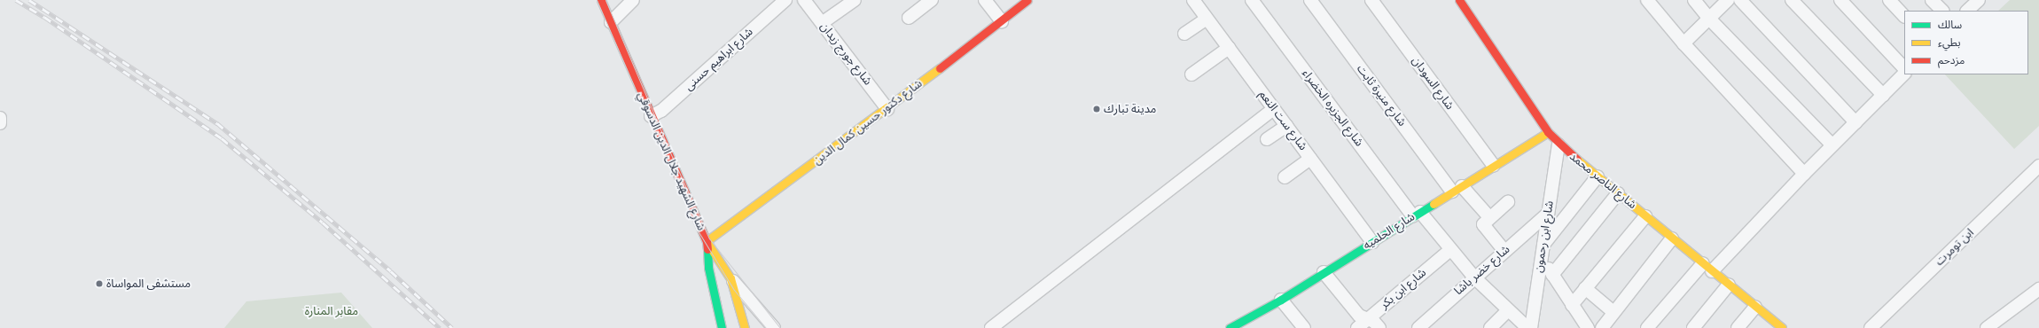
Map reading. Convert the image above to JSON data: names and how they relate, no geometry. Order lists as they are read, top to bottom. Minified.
{"streets":{"street":["شارع جورج زيدان","شارع ابراهيم حسنى","شارع السودان","شارع منيرة ثابت","شارع الجزيره الخضراء","شارع ست النعم","شارع دكتور حسين كمال الدين","شارع الشهيد جلال الدين الدسوقي","شارع الناصر محمد","شارع الحلميه","شارع ابن رحمون","ابن تومرت","شارع خضر باشا","شارع ابن بكر"]},"crossings":[["شارع جورج زيدان","شارع دكتور حسين كمال الدين"],["شارع ابراهيم حسنى","شارع الشهيد جلال الدين الدسوقي"],["شارع السودان","شارع الحلميه"],["شارع منيرة ثابت","شارع الحلميه"],["شارع الجزيره الخضراء","شارع الحلميه"],["شارع الجزيره الخضراء","شارع خضر باشا"],["شارع الجزيره الخضراء","شارع ابن بكر"],["شارع ست النعم","شارع الحلميه"],["شارع دكتور حسين كمال الدين","شارع الشهيد جلال الدين الدسوقي"],["شارع الناصر محمد","شارع الحلميه"],["شارع الناصر محمد","شارع ابن رحمون"],["شارع ابن رحمون","شارع خضر باشا"]],"parks":["مقابر المنارة"],"places":["مدينة تبارك","مستشفى المواساة"],"legend":["سالك","بطيء","مزدحم"]}
